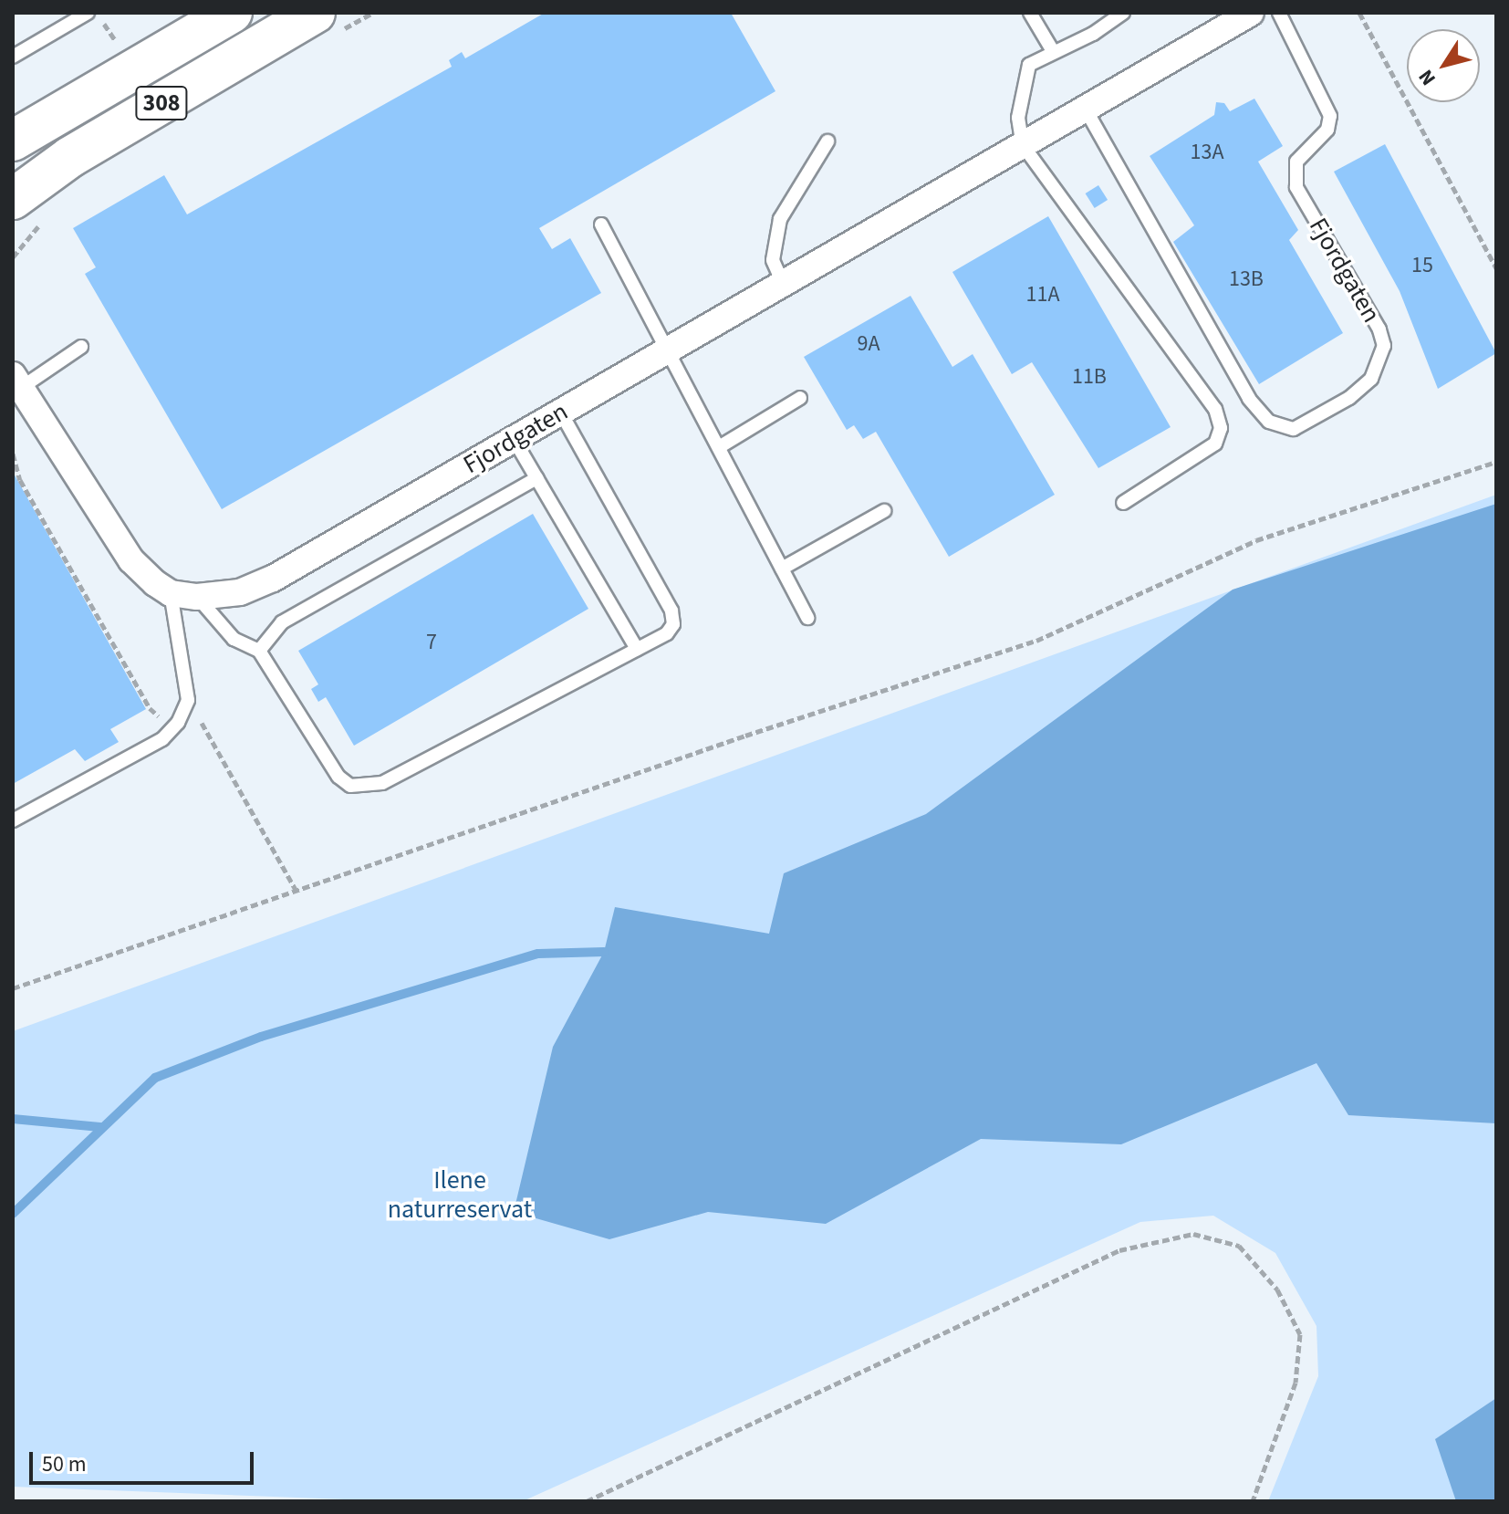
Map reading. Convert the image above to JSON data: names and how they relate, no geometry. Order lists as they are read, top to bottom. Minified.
{"streets":{"main road":["308"],"street":["Fjordgaten"]},"parks":["Ilene naturreservat"],"house_numbers":["13A","15","13B","11A","9A","11B","7"],"scale_bar":"50 m","north":"bottom left"}
